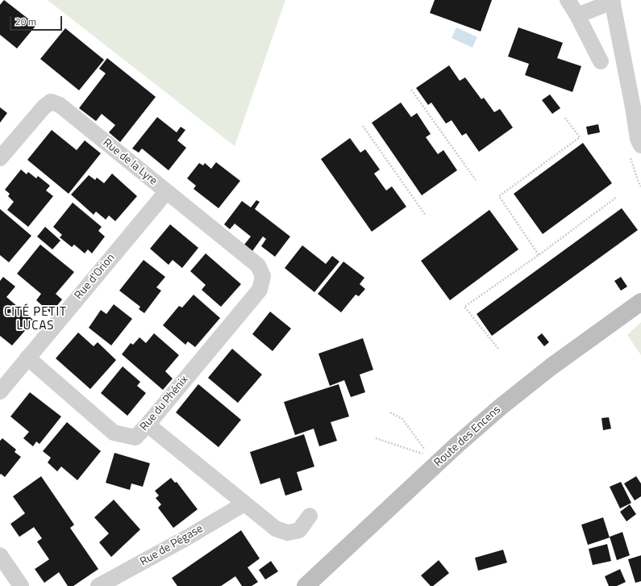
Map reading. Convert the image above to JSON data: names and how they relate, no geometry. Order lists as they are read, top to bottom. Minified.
{"streets":{"street":["Rue de la Lyre","Rue d'Orion","Rue du Phénix","Route des Encens","Rue de Pégase"]},"crossings":[["Rue de la Lyre","Rue d'Orion"],["Rue de la Lyre","Rue du Phénix"],["Rue d'Orion","Rue du Phénix"]],"districts":["CITÉ PETIT LUCAS"],"scale_bar":"20 m"}
